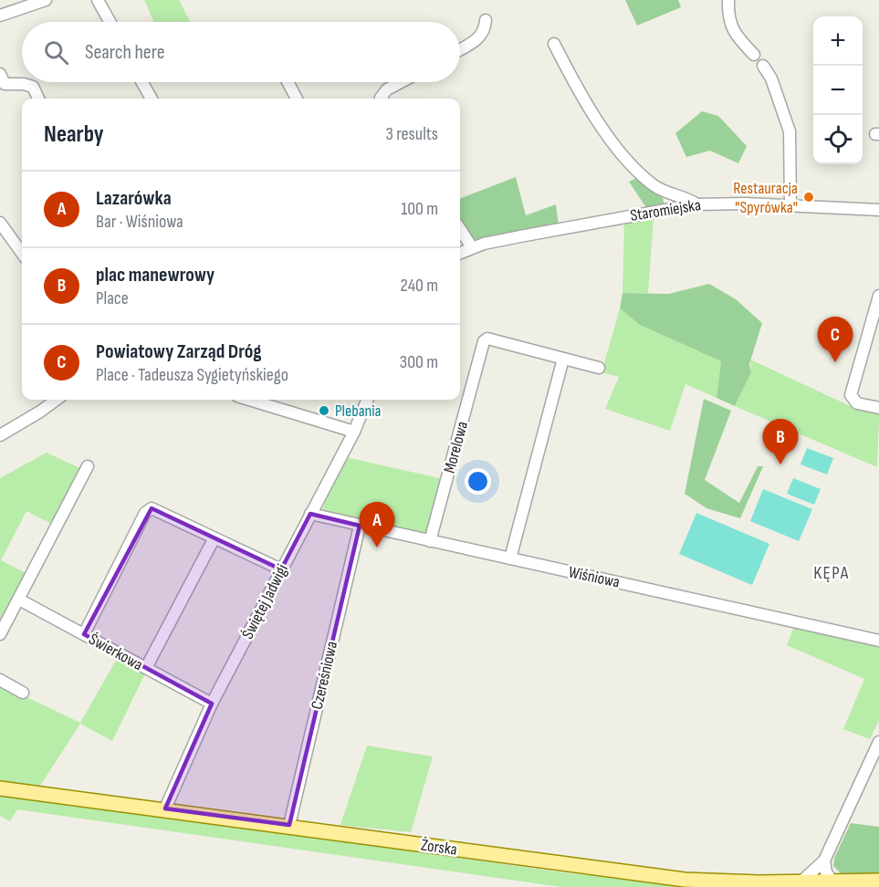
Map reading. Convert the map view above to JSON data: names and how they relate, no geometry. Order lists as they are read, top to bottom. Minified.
{"streets":{"main road":["Żorska"],"street":["Staromiejska","Morelowa","Wiśniowa","Świętej Jadwigi","Świerkowa","Czereśniowa"]},"crossings":[["Morelowa","Wiśniowa"],["Wiśniowa","Świętej Jadwigi"],["Wiśniowa","Czereśniowa"],["Świętej Jadwigi","Świerkowa"],["Świętej Jadwigi","Żorska"],["Czereśniowa","Żorska"]],"districts":["KĘPA"],"places":["Restauracja \"Spyrówka\"","Plebania"],"page":{"map_buttons":["+","−"],"search":"Search here","heading":["Nearby","3 results"],"list":[{"mark":"A","name":"Lazarówka","note":"Bar · Wiśniowa","value":"100 m"},{"mark":"B","name":"plac manewrowy","note":"Place","value":"240 m"},{"mark":"C","name":"Powiatowy Zarząd Dróg","note":"Place · Tadeusza Sygietyńskiego","value":"300 m"}],"pins":["C","B","A"]}}
